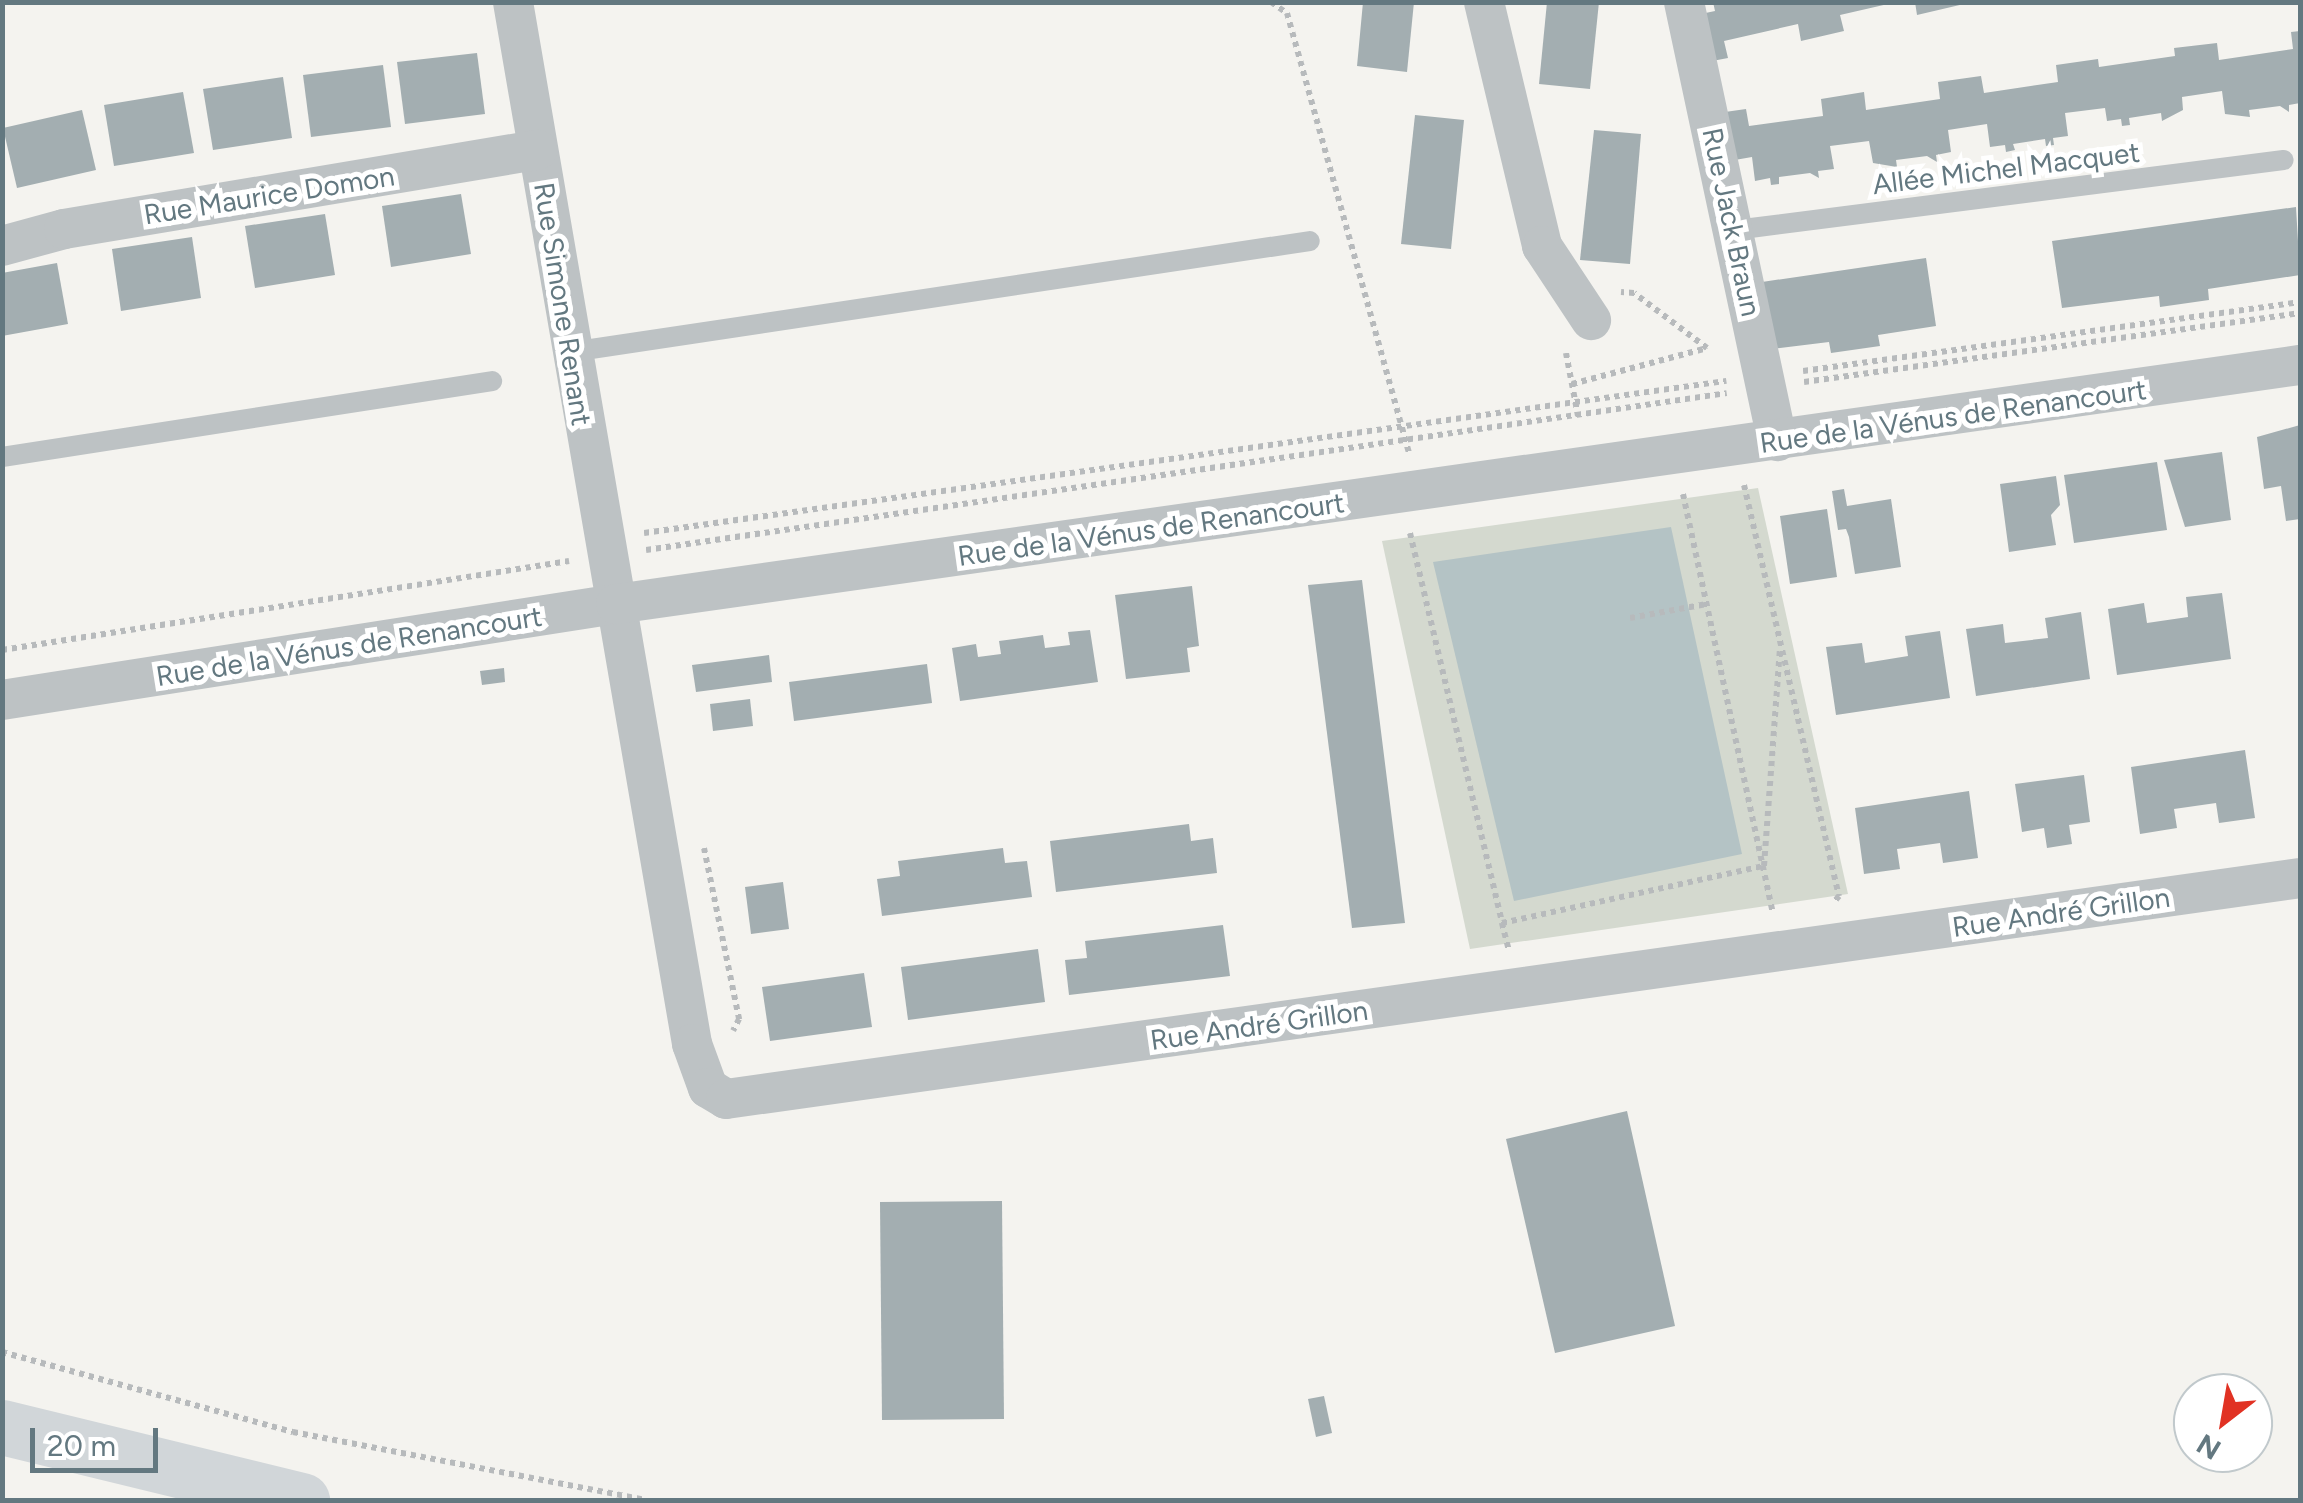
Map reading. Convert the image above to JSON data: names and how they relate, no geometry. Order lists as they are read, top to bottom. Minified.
{"streets":{"street":["Rue Maurice Domon","Rue Jack Braun","Rue Simone Renant","Rue de la Vénus de Renancourt","Rue André Grillon"],"lane":["Allée Michel Macquet"]},"crossings":[["Allée Michel Macquet","Rue Jack Braun"],["Rue Maurice Domon","Rue Simone Renant"],["Rue Jack Braun","Rue de la Vénus de Renancourt"],["Rue Simone Renant","Rue de la Vénus de Renancourt"],["Rue Simone Renant","Rue André Grillon"],["Rue de la Vénus de Renancourt","Rue André Grillon"]],"scale_bar":"20 m","north":"bottom left"}
